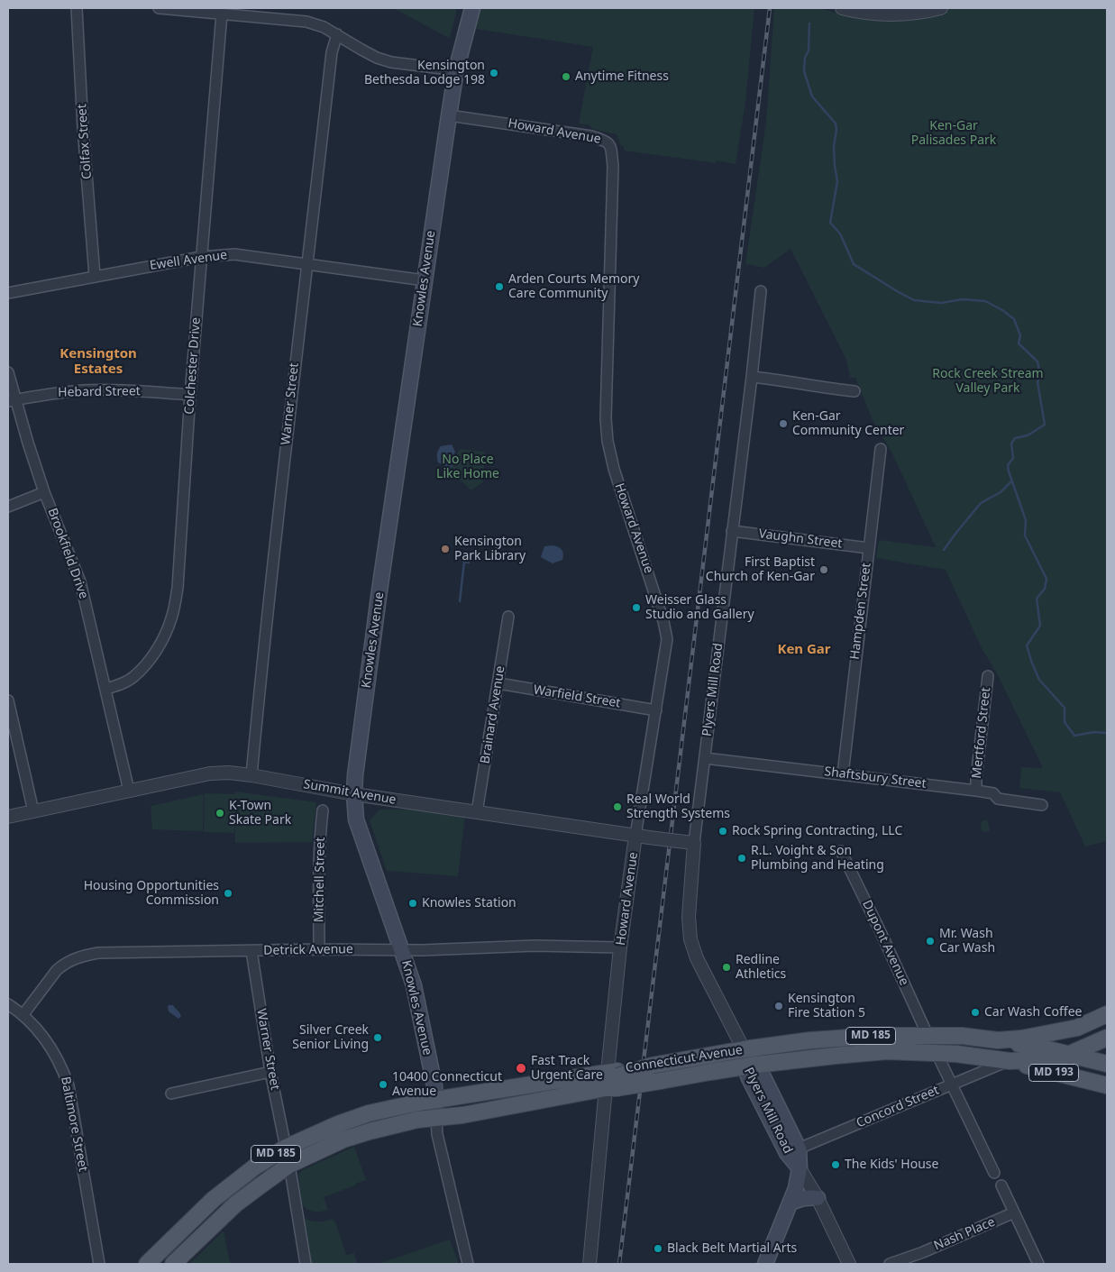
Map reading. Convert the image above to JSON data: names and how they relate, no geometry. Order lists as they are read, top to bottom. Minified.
{"streets":{"main road":["Knowles Avenue","Plyers Mill Road","MD 185","Connecticut Avenue","MD 193"],"street":["Howard Avenue","Colfax Street","Ewell Avenue","Colchester Drive","Hebard Street","Warner Street","Vaughn Street","Brookfield Drive","Hampden Street","Warfield Street","Brainard Avenue","Mertford Street","Shaftsbury Street","Summit Avenue","Mitchell Street","Dupont Avenue","Detrick Avenue","Concord Street","Baltimore Street","Nash Place"]},"crossings":[["Howard Avenue","Knowles Avenue"],["Howard Avenue","Warfield Street"],["Howard Avenue","Summit Avenue"],["Howard Avenue","Detrick Avenue"],["Howard Avenue","MD 185"],["Howard Avenue","Connecticut Avenue"],["Colfax Street","Ewell Avenue"],["Ewell Avenue","Knowles Avenue"],["Ewell Avenue","Colchester Drive"],["Ewell Avenue","Warner Street"],["Knowles Avenue","Summit Avenue"],["Knowles Avenue","Detrick Avenue"],["Knowles Avenue","MD 185"],["Knowles Avenue","Connecticut Avenue"],["Colchester Drive","Hebard Street"],["Colchester Drive","Brookfield Drive"],["Hebard Street","Brookfield Drive"],["Warner Street","Summit Avenue"],["Warner Street","Detrick Avenue"],["Warner Street","Connecticut Avenue"],["Vaughn Street","Hampden Street"],["Vaughn Street","Plyers Mill Road"],["Brookfield Drive","Summit Avenue"],["Hampden Street","Shaftsbury Street"],["Plyers Mill Road","Shaftsbury Street"],["Plyers Mill Road","Summit Avenue"],["Plyers Mill Road","Connecticut Avenue"],["Plyers Mill Road","Concord Street"],["Warfield Street","Brainard Avenue"],["Brainard Avenue","Summit Avenue"],["Mertford Street","Shaftsbury Street"],["Mitchell Street","Detrick Avenue"],["Dupont Avenue","Connecticut Avenue"],["Detrick Avenue","Baltimore Street"],["MD 185","Connecticut Avenue"],["Connecticut Avenue","MD 193"],["Connecticut Avenue","Concord Street"],["MD 193","Concord Street"]],"districts":["Kensington Estates","Ken Gar"],"parks":["Ken-Gar Palisades Park","Rock Creek Stream Valley Park","No Place Like Home"],"places":["Kensington Bethesda Lodge 198","Anytime Fitness","Arden Courts Memory Care Community","Ken-Gar Community Center","Kensington Park Library","First Baptist Church of Ken-Gar","Weisser Glass Studio and Gallery","Real World Strength Systems","K-Town Skate Park","Rock Spring Contracting, LLC","R.L. Voight & Son Plumbing and Heating","Housing Opportunities Commission","Knowles Station","Mr. Wash Car Wash","Redline Athletics","Kensington Fire Station 5","Car Wash Coffee","Silver Creek Senior Living","Fast Track Urgent Care","10400 Connecticut Avenue","The Kids' House","Black Belt Martial Arts"]}
